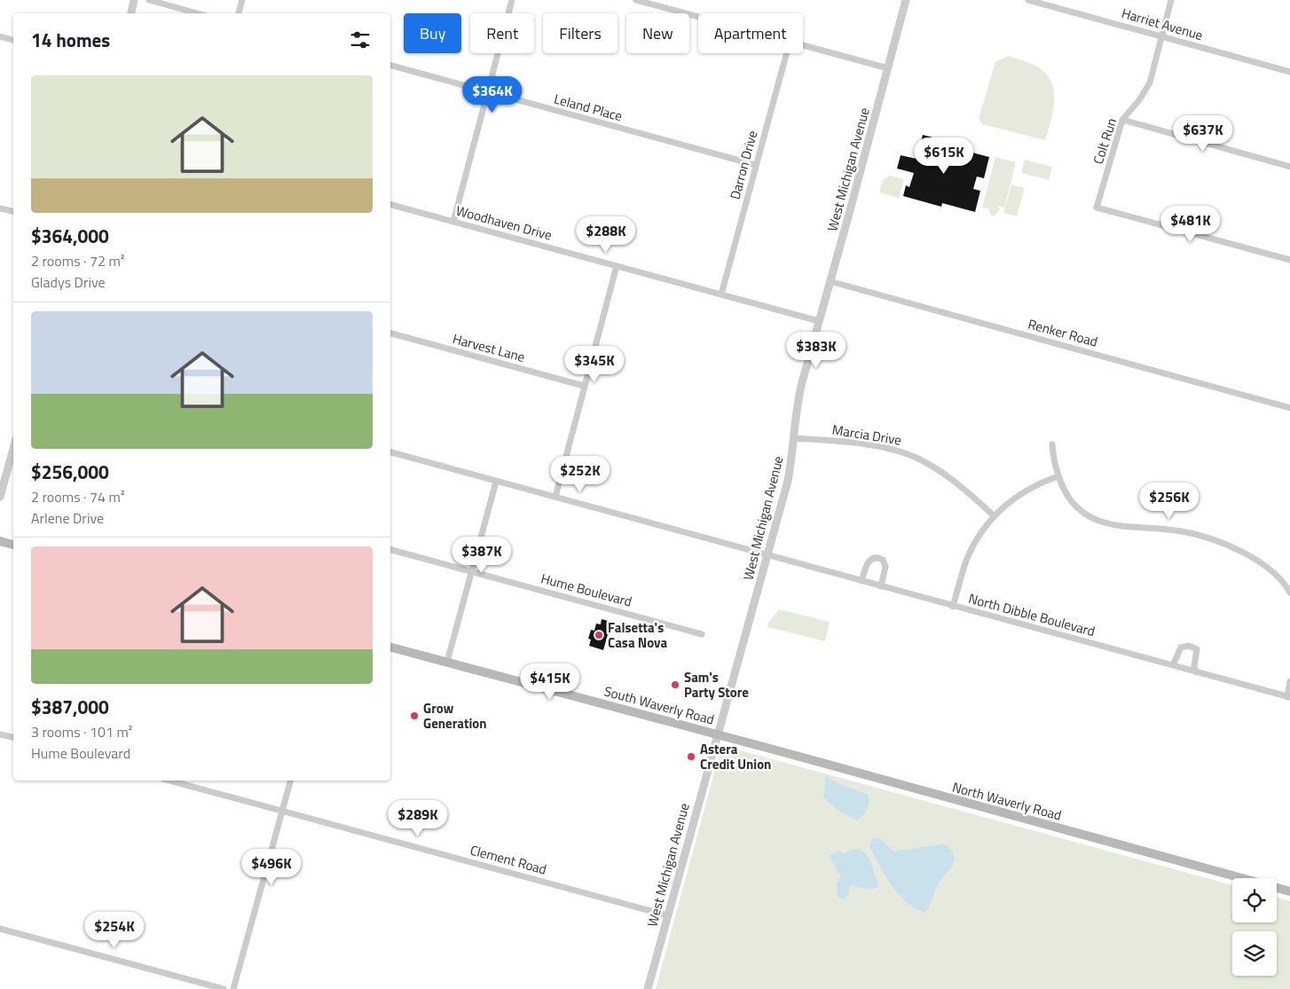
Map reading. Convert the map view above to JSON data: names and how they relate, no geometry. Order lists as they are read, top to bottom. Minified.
{"streets":{"main road":["South Waverly Road","North Waverly Road"],"street":["Harriet Avenue","Leland Place","Colt Run","Darron Drive","West Michigan Avenue","Woodhaven Drive","Renker Road","Harvest Lane","Marcia Drive","Hume Boulevard","North Dibble Boulevard","Clement Road"]},"crossings":[["Harriet Avenue","Colt Run"],["Leland Place","Darron Drive"],["Darron Drive","Woodhaven Drive"],["West Michigan Avenue","Woodhaven Drive"],["West Michigan Avenue","Renker Road"],["West Michigan Avenue","Marcia Drive"],["West Michigan Avenue","North Dibble Boulevard"],["West Michigan Avenue","South Waverly Road"],["West Michigan Avenue","North Waverly Road"],["West Michigan Avenue","Clement Road"],["South Waverly Road","North Waverly Road"]],"places":["Falsetta's Casa Nova","Sam's Party Store","Grow Generation","Astera Credit Union"],"page":{"chip":["Buy","Rent","Filters","New","Apartment"],"heading":"14 homes","list":[{"name":"$364,000","note":"2 rooms · 72 m² · Gladys Drive"},{"name":"$256,000","note":"2 rooms · 74 m² · Arlene Drive"},{"name":"$387,000","note":"3 rooms · 101 m² · Hume Boulevard"}],"price":["$364K","$637K","$615K","$481K","$288K","$383K","$345K","$252K","$256K","$387K","$415K","$289K","$496K","$254K"]}}
